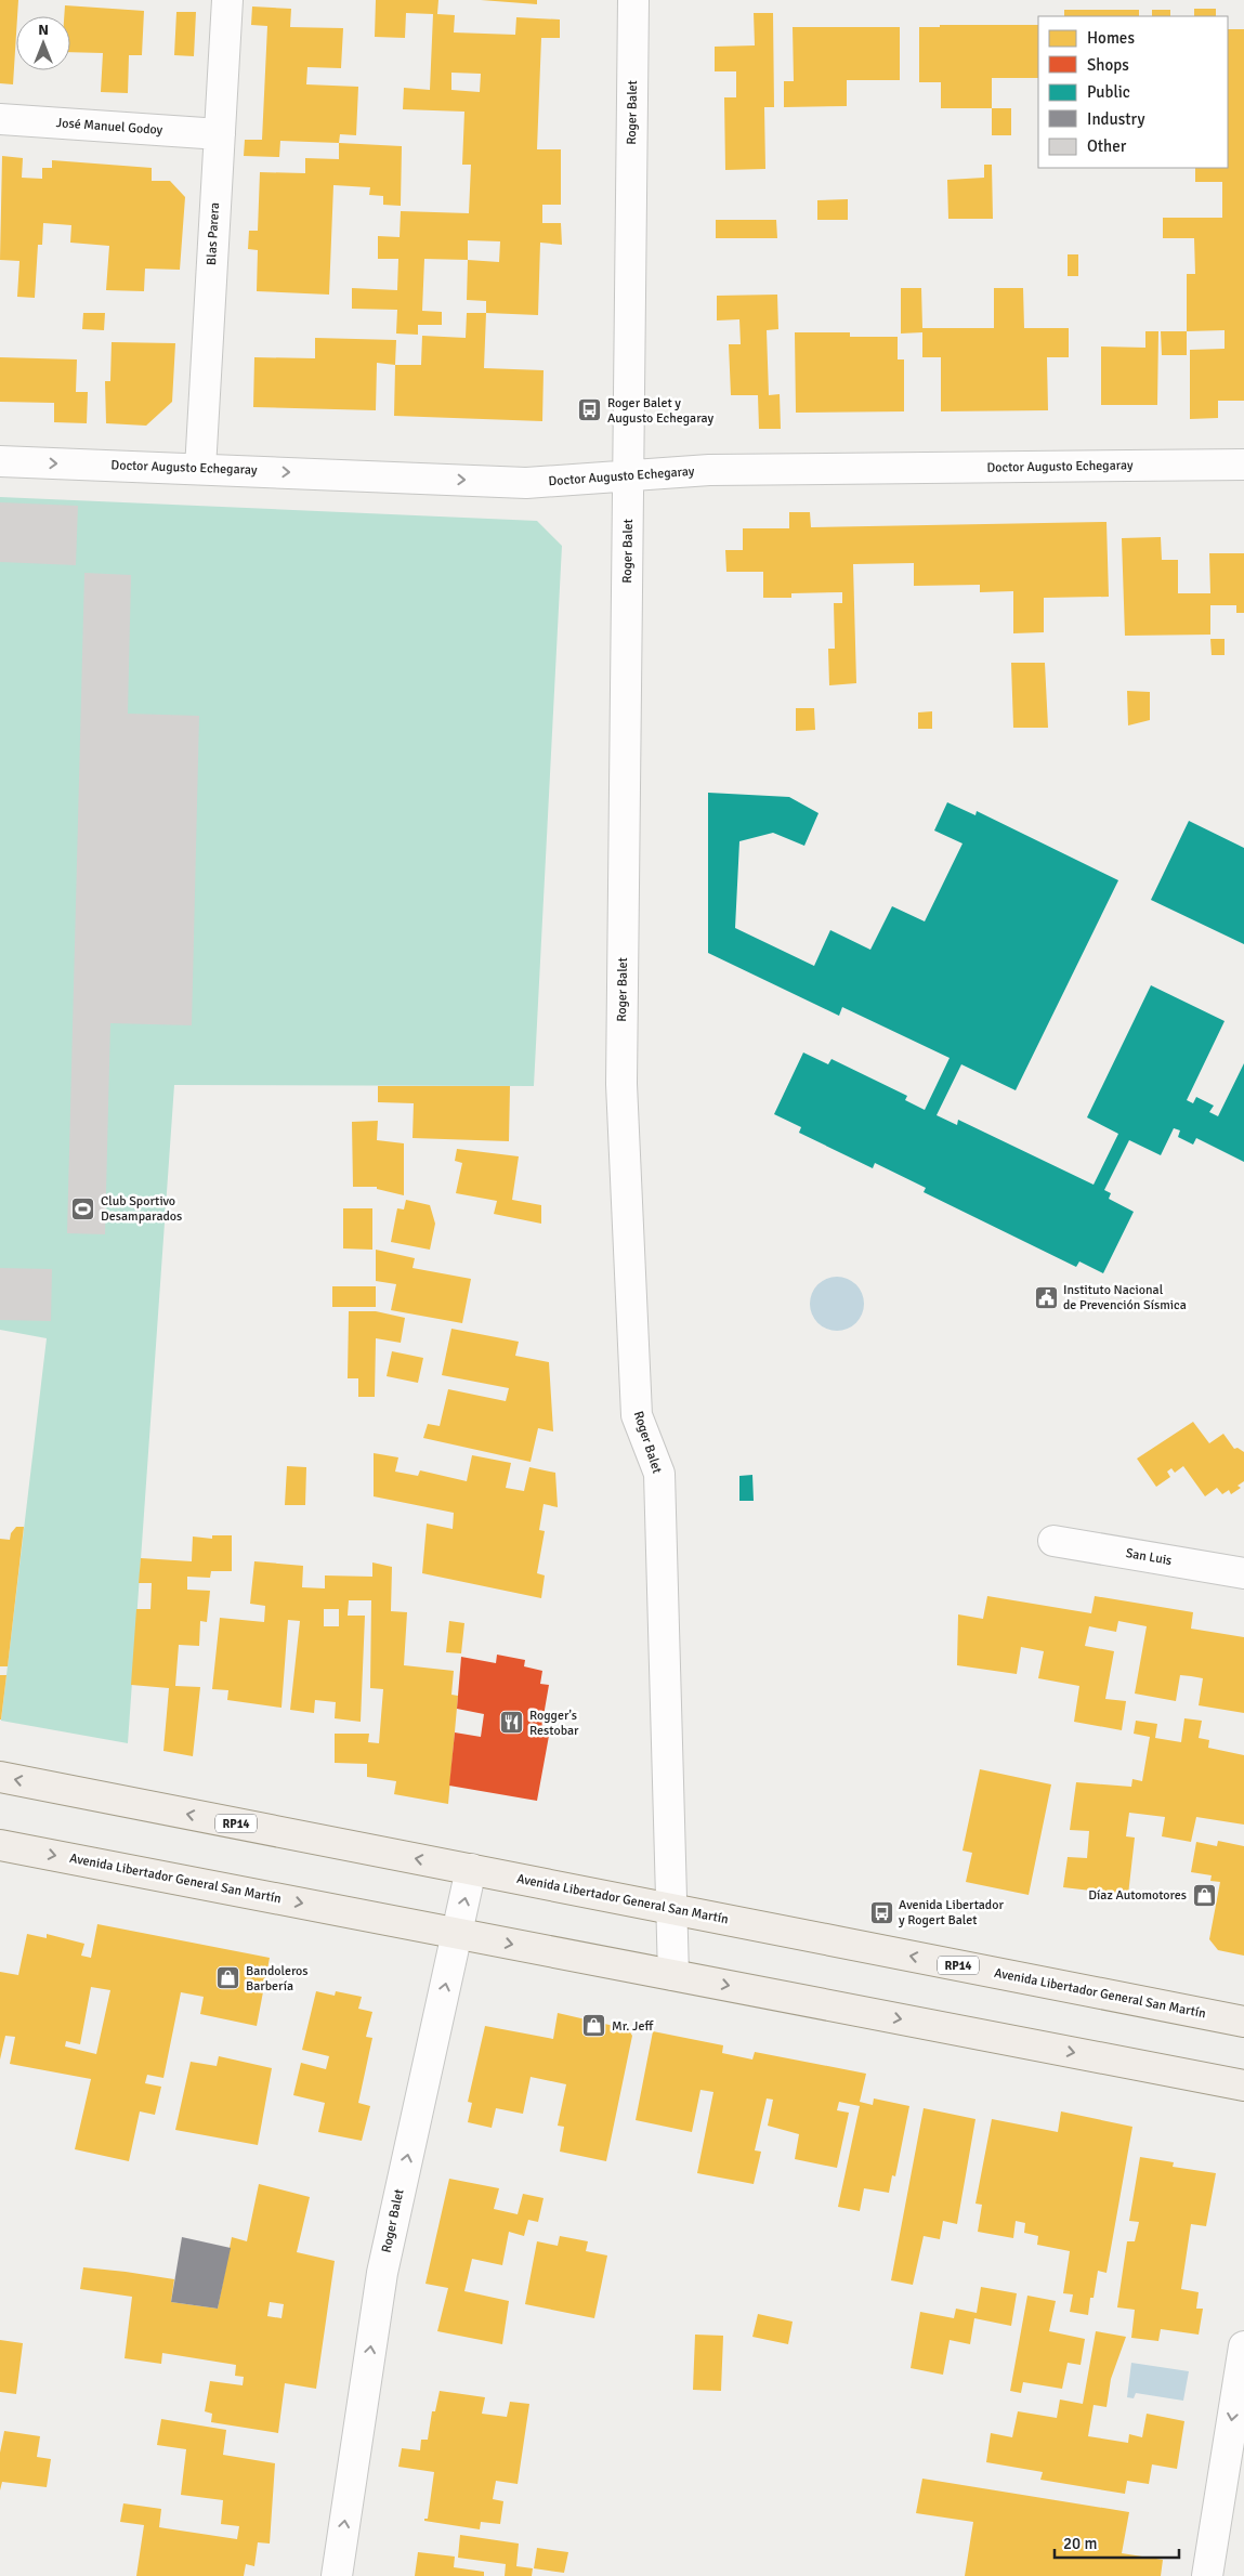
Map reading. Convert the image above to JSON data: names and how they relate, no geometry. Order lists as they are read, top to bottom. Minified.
{"streets":{"main road":["RP14","Avenida Libertador General San Martín"],"street":["Roger Balet","José Manuel Godoy","Blas Parera","Doctor Augusto Echegaray","San Luis"]},"crossings":[["Roger Balet","Doctor Augusto Echegaray"],["Roger Balet","Avenida Libertador General San Martín"],["José Manuel Godoy","Blas Parera"],["Blas Parera","Doctor Augusto Echegaray"]],"one_way":["Doctor Augusto Echegaray"],"places":{"bus stop":["Roger Balet y Augusto Echegaray","Avenida Libertador y Rogert Balet"],"sports":["Club Sportivo Desamparados"],"public building":["Instituto Nacional de Prevención Sísmica"],"restaurant":["Rogger's Restobar"],"shop":["Díaz Automotores","Bandoleros Barbería","Mr. Jeff"]},"legend":["Homes","Shops","Public","Industry","Other"],"scale_bar":"20 m","north":"top"}
